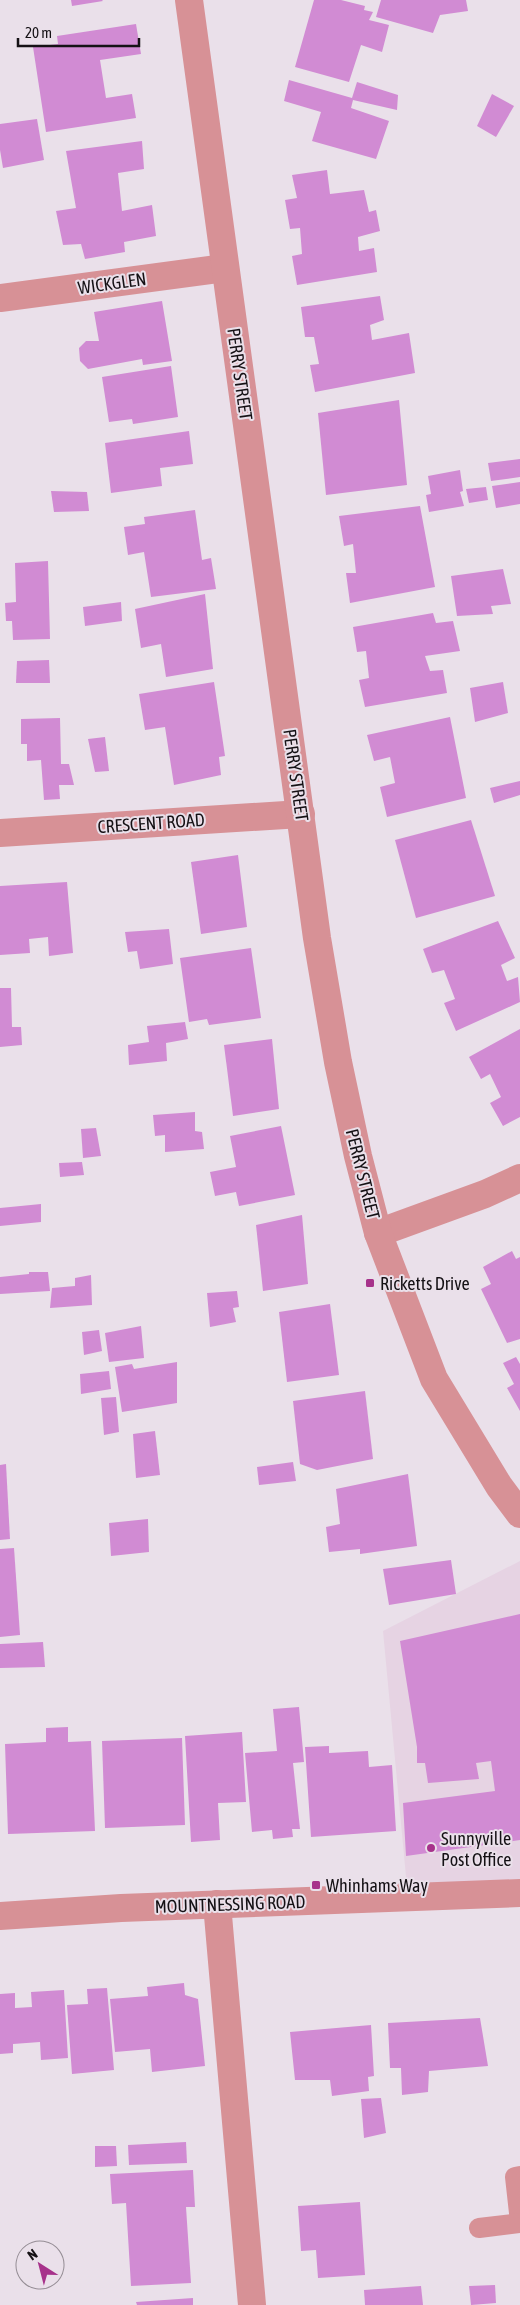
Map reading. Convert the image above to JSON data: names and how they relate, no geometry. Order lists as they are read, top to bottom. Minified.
{"streets":{"street":["WICKGLEN","PERRY STREET","CRESCENT ROAD","MOUNTNESSING ROAD"]},"crossings":[["WICKGLEN","PERRY STREET"],["PERRY STREET","CRESCENT ROAD"]],"places":{"transit":["Ricketts Drive","Whinhams Way"],"other":["Sunnyville Post Office"]},"scale_bar":"20 m","north":"top left"}
